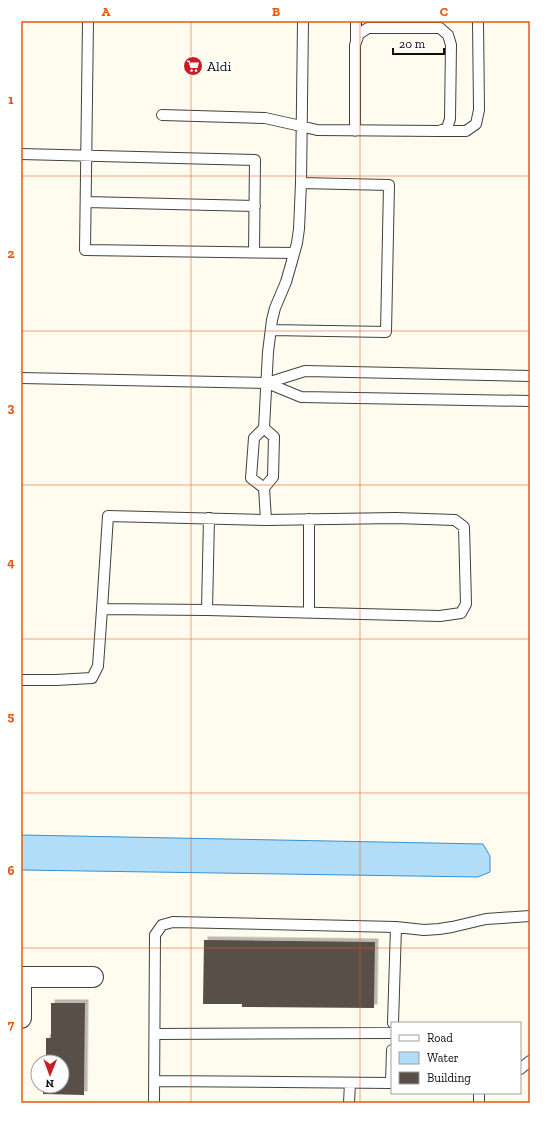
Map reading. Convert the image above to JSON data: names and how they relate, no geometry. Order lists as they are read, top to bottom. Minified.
{"places":{"supermarket":["Aldi"]},"legend":["Road","Water","Building"],"scale_bar":"20 m","north":"bottom","grid":{"columns":["A","B","C"],"rows":["1","2","3","4","5","6","7"]}}
